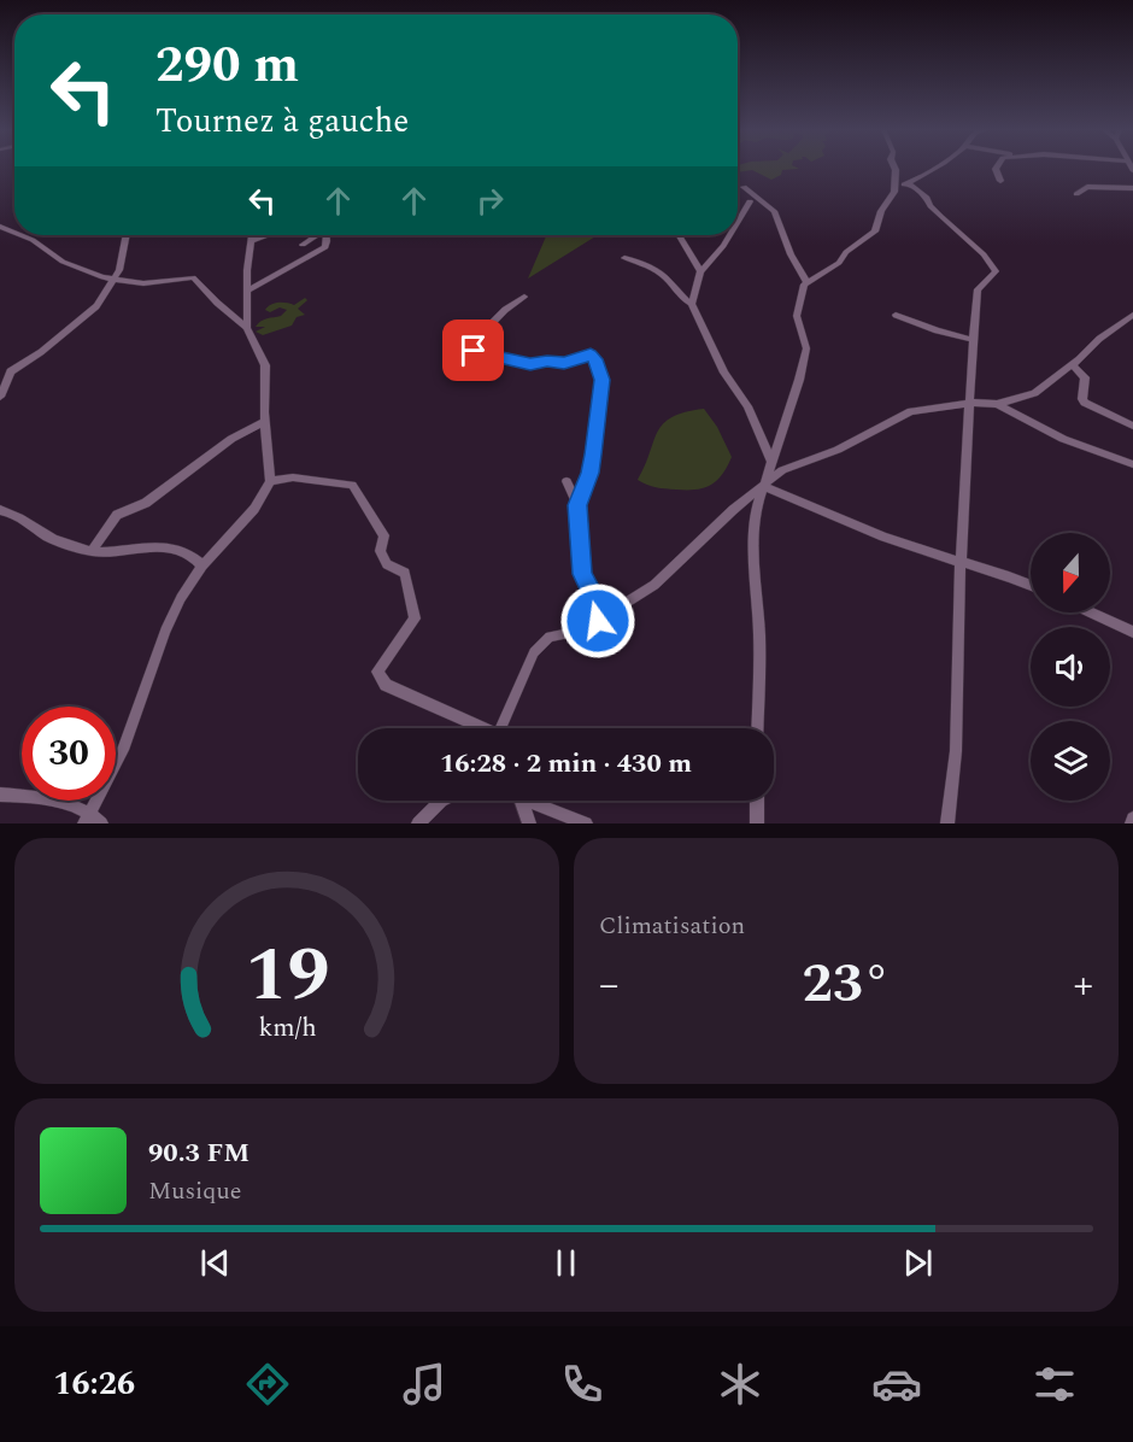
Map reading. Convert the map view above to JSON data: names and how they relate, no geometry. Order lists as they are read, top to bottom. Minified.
{"north":"bottom","page":{"turn":["290 m","Tournez à gauche"],"limit":"30","trip":"16:28 · 2 min · 430 m","tile":"Climatisation","heat":["−","23°","+"],"song":["90.3 FM","Musique"],"tabs":"16:26","gauge":["19","km/h"]}}
